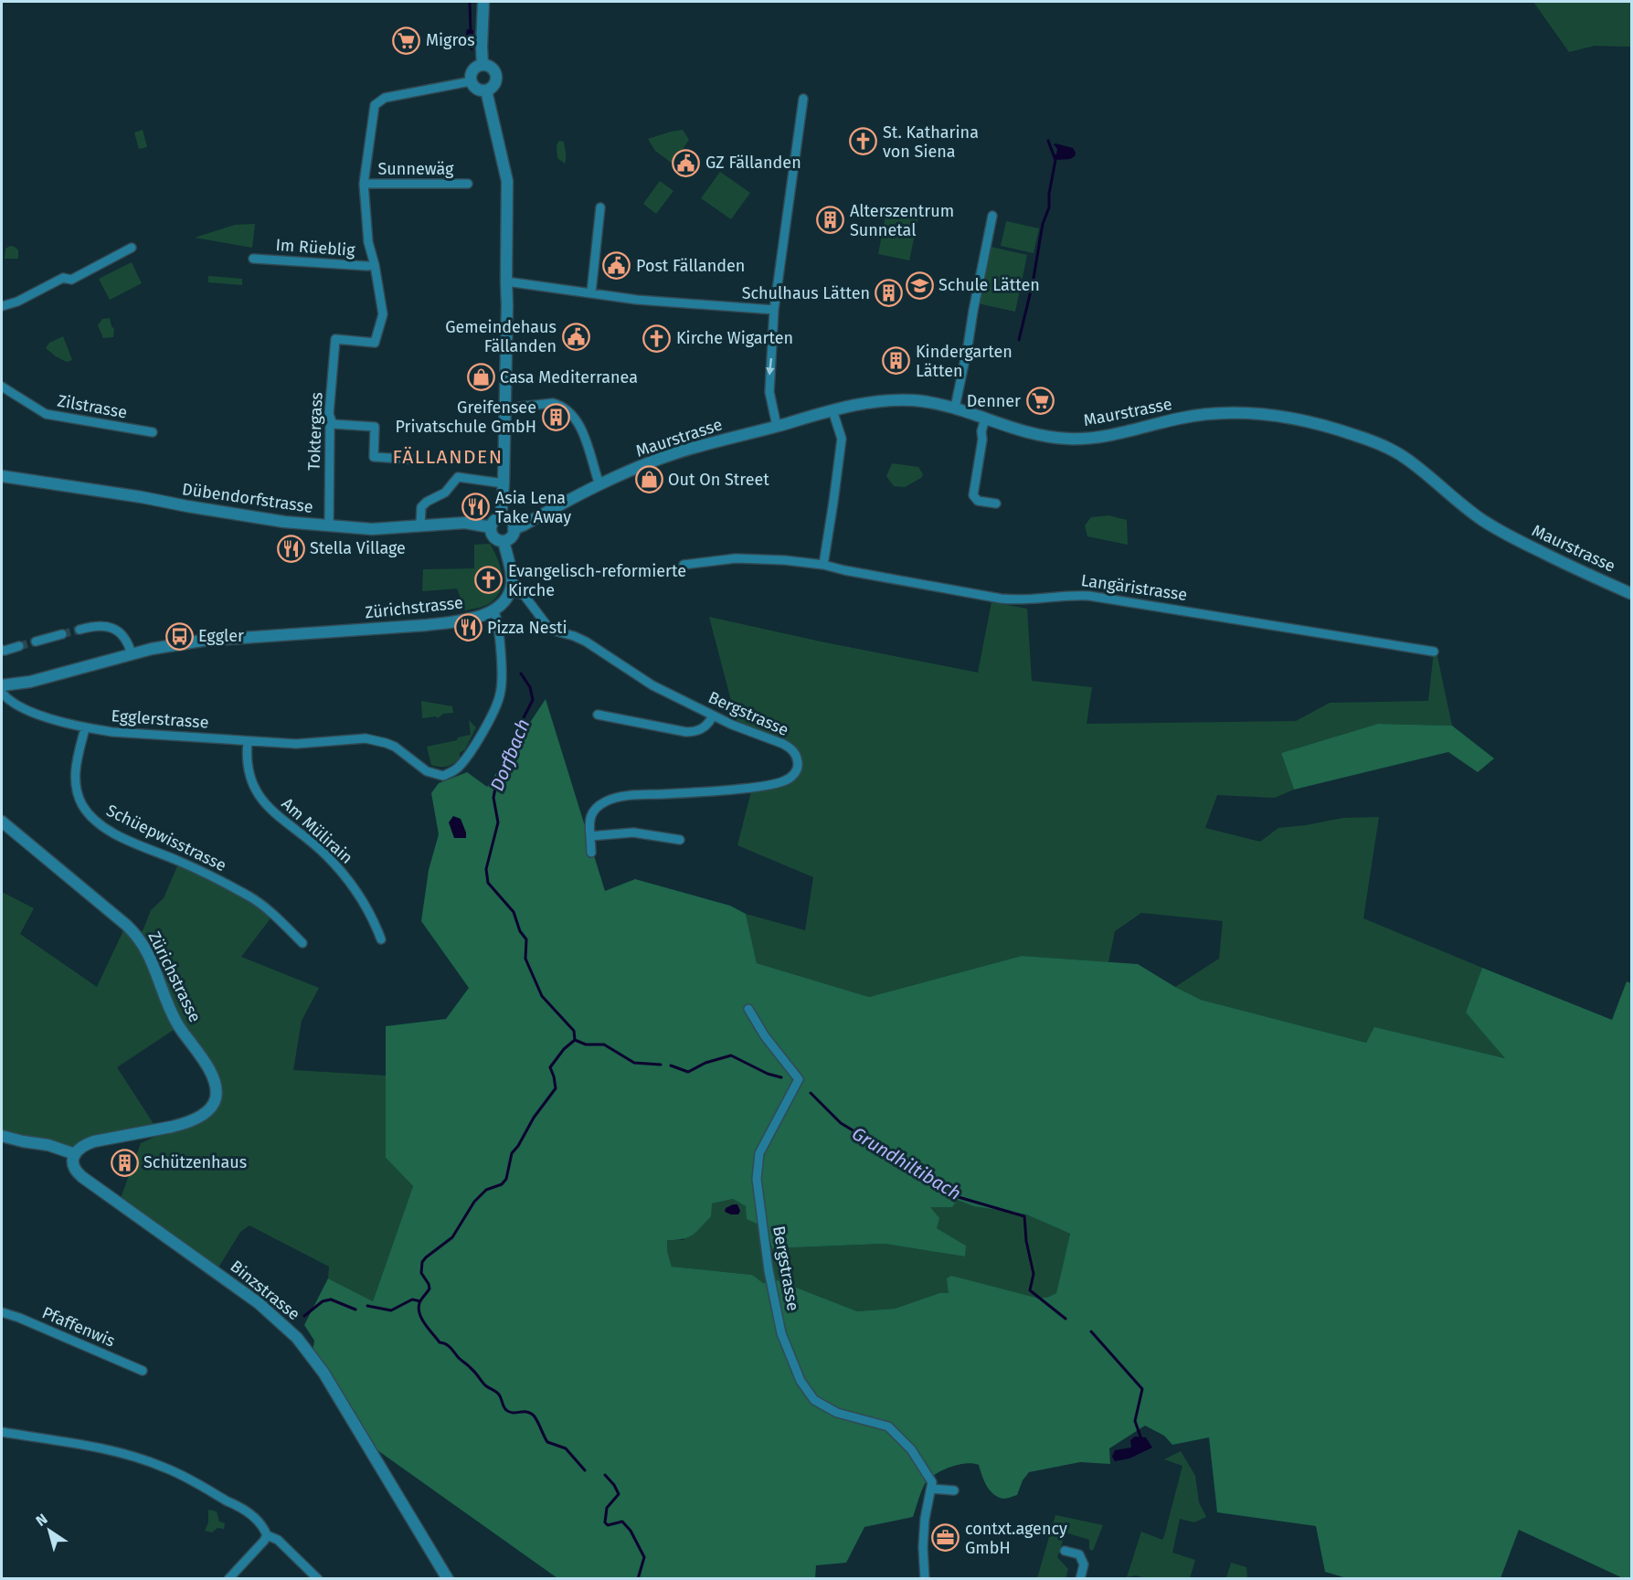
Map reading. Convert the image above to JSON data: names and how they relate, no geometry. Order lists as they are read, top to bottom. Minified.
{"streets":{"main road":["Maurstrasse","Dübendorfstrasse","Zürichstrasse","Binzstrasse"],"street":["Sunnewäg","Im Rüeblig","Zilstrasse","Toktergass","Langäristrasse","Bergstrasse","Egglerstrasse","Am Mülirain","Schüepwisstrasse","Pfaffenwis"]},"crossings":[["Im Rüeblig","Toktergass"],["Maurstrasse","Dübendorfstrasse"],["Toktergass","Dübendorfstrasse"],["Zürichstrasse","Egglerstrasse"],["Zürichstrasse","Binzstrasse"],["Egglerstrasse","Am Mülirain"],["Egglerstrasse","Schüepwisstrasse"]],"districts":["FÄLLANDEN"],"water":["Dorfbach","Grundhiltibach"],"places":{"supermarket":["Migros","Denner"],"church":["St. Katharina von Siena","Kirche Wigarten","Evangelisch-reformierte Kirche"],"public building":["GZ Fällanden","Post Fällanden","Gemeindehaus Fällanden"],"building":["Alterszentrum Sunnetal","Schulhaus Lätten","Kindergarten Lätten","Greifensee Privatschule GmbH","Schützenhaus"],"school or university":["Schule Lätten"],"shop":["Casa Mediterranea","Out On Street"],"restaurant":["Asia Lena Take Away","Stella Village","Pizza Nesti"],"bus stop":["Eggler"],"office":["contxt.agency GmbH"]},"north":"top left"}
